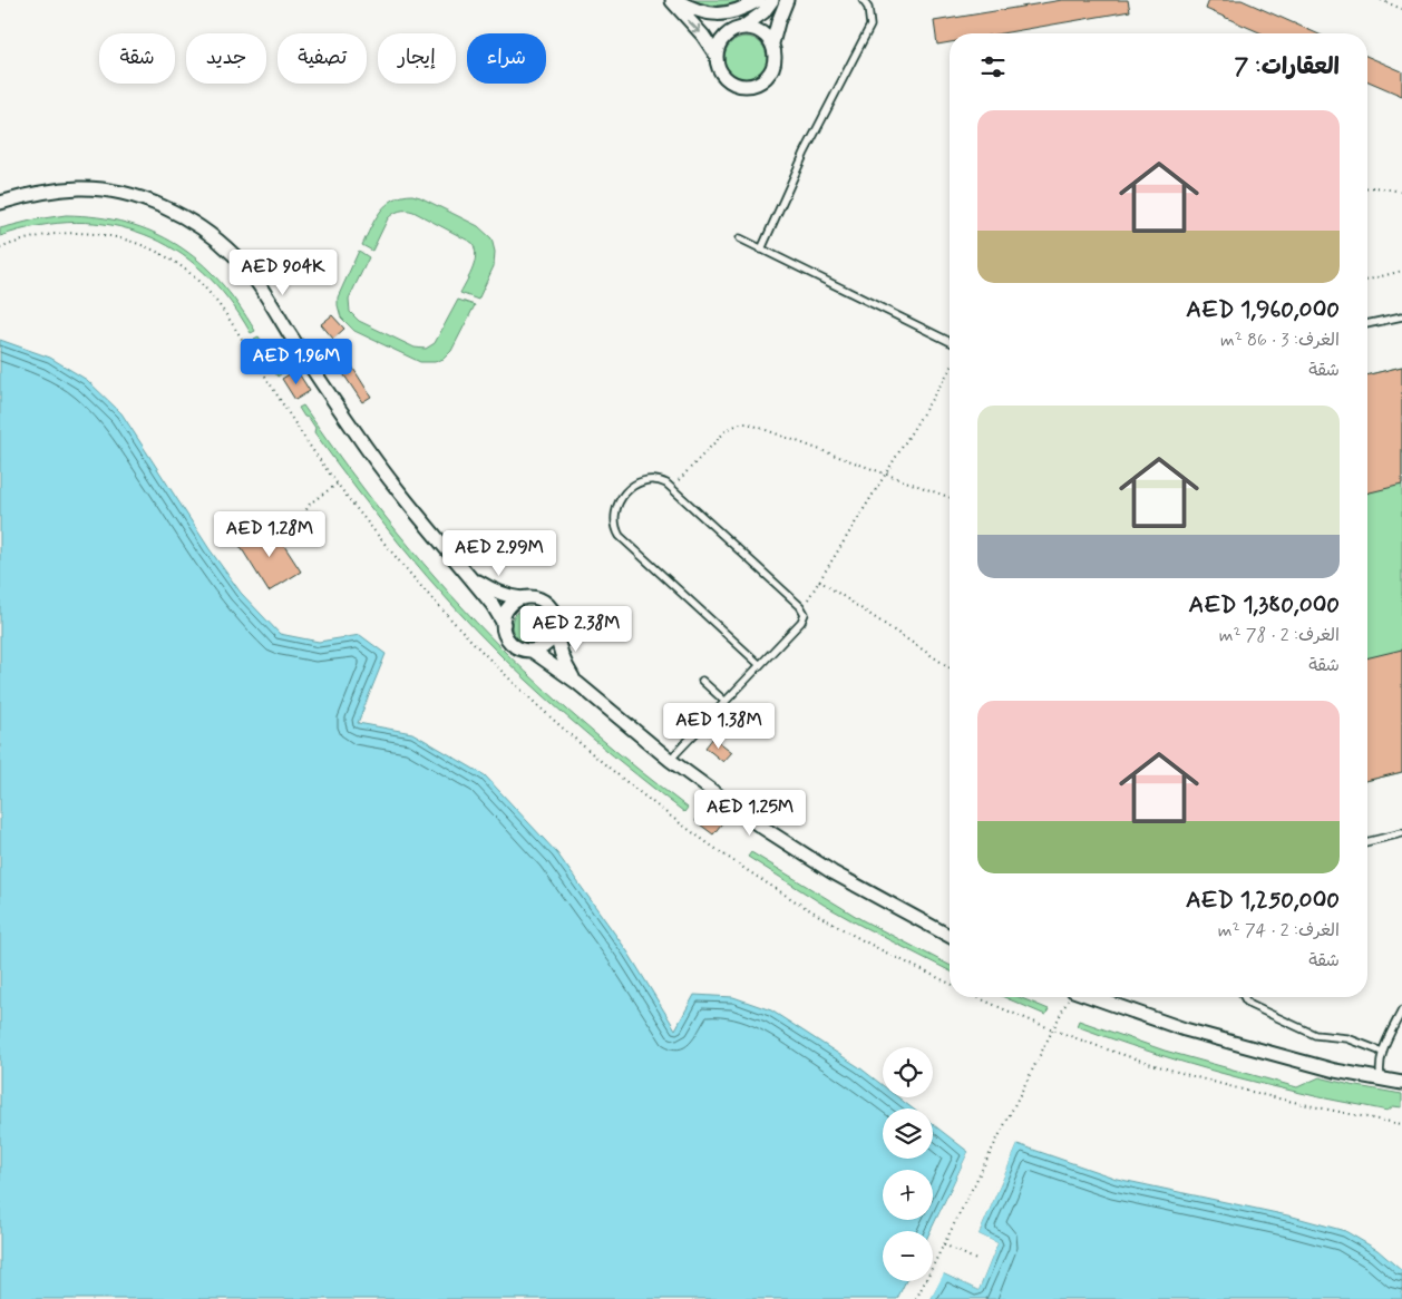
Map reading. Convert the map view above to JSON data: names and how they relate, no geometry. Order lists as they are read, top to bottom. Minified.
{"page":{"chip":["شراء","إيجار","تصفية","جديد","شقة"],"heading":"العقارات: 7","list":[{"name":"AED 1,960,000","note":"الغرف: 3 · 86 m² · شقة"},{"name":"AED 1,380,000","note":"الغرف: 2 · 78 m² · شقة"},{"name":"AED 1,250,000","note":"الغرف: 2 · 74 m² · شقة"}],"price":["AED 904K","AED 1.96M","AED 1.28M","AED 2.99M","AED 2.38M","AED 1.38M","AED 1.25M"],"map_buttons":["+","−"]}}
